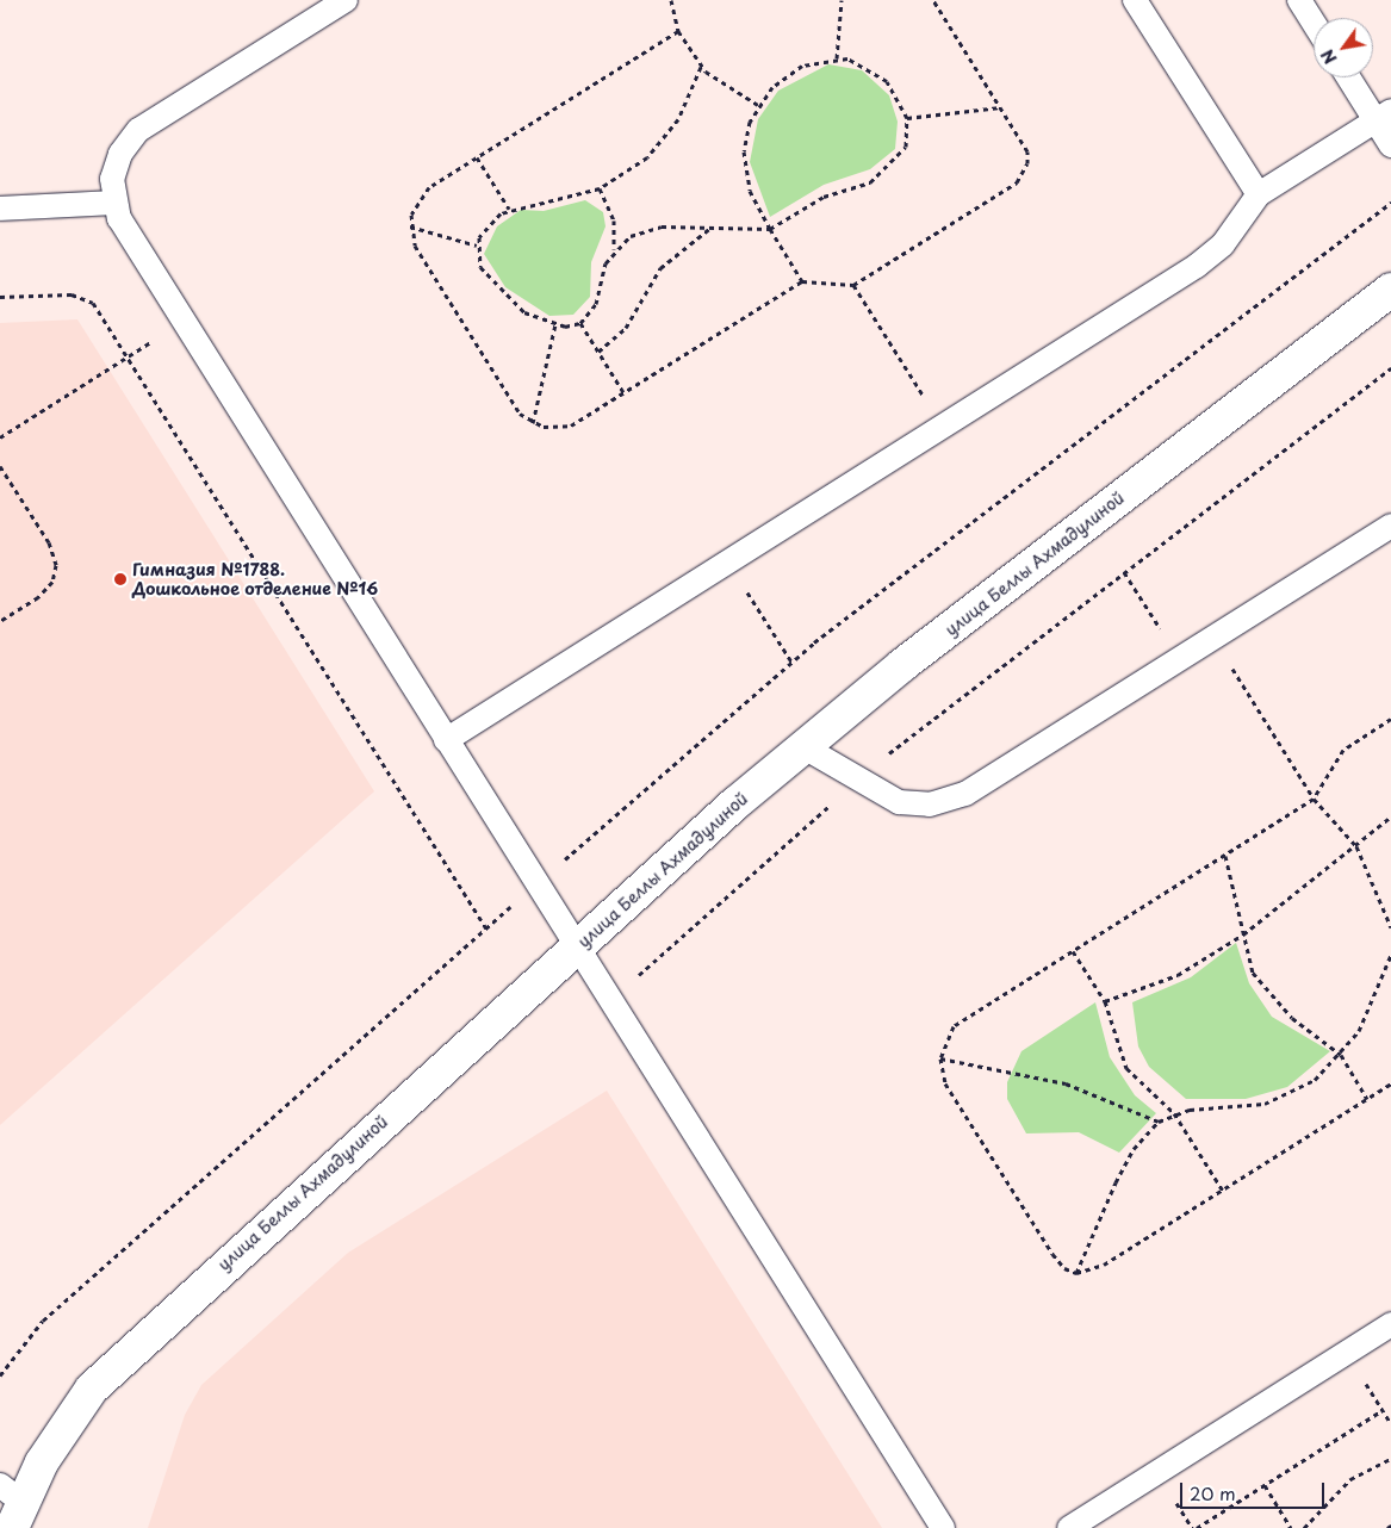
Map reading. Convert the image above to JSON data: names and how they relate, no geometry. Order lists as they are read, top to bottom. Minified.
{"streets":{"street":["улица Беллы Ахмадулиной"]},"places":["Гимназия №1788. Дошкольное отделение №16"],"scale_bar":"20 m","north":"bottom left"}
